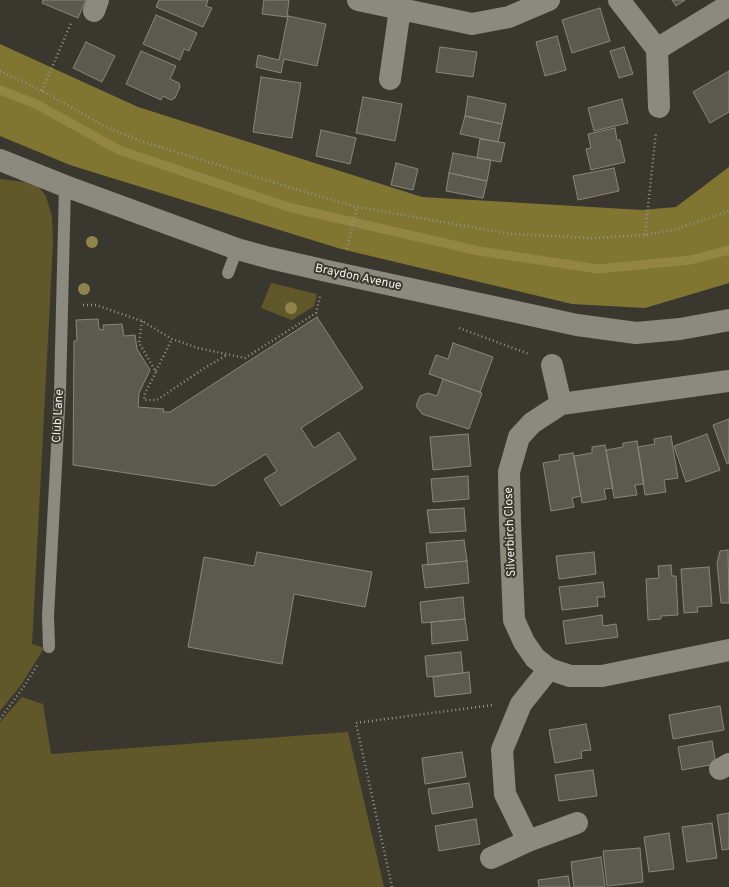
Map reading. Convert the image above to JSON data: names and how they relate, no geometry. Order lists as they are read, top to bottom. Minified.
{"streets":{"street":["Braydon Avenue","Silverbirch Close"],"lane":["Club Lane"]},"crossings":[["Braydon Avenue","Club Lane"]]}
